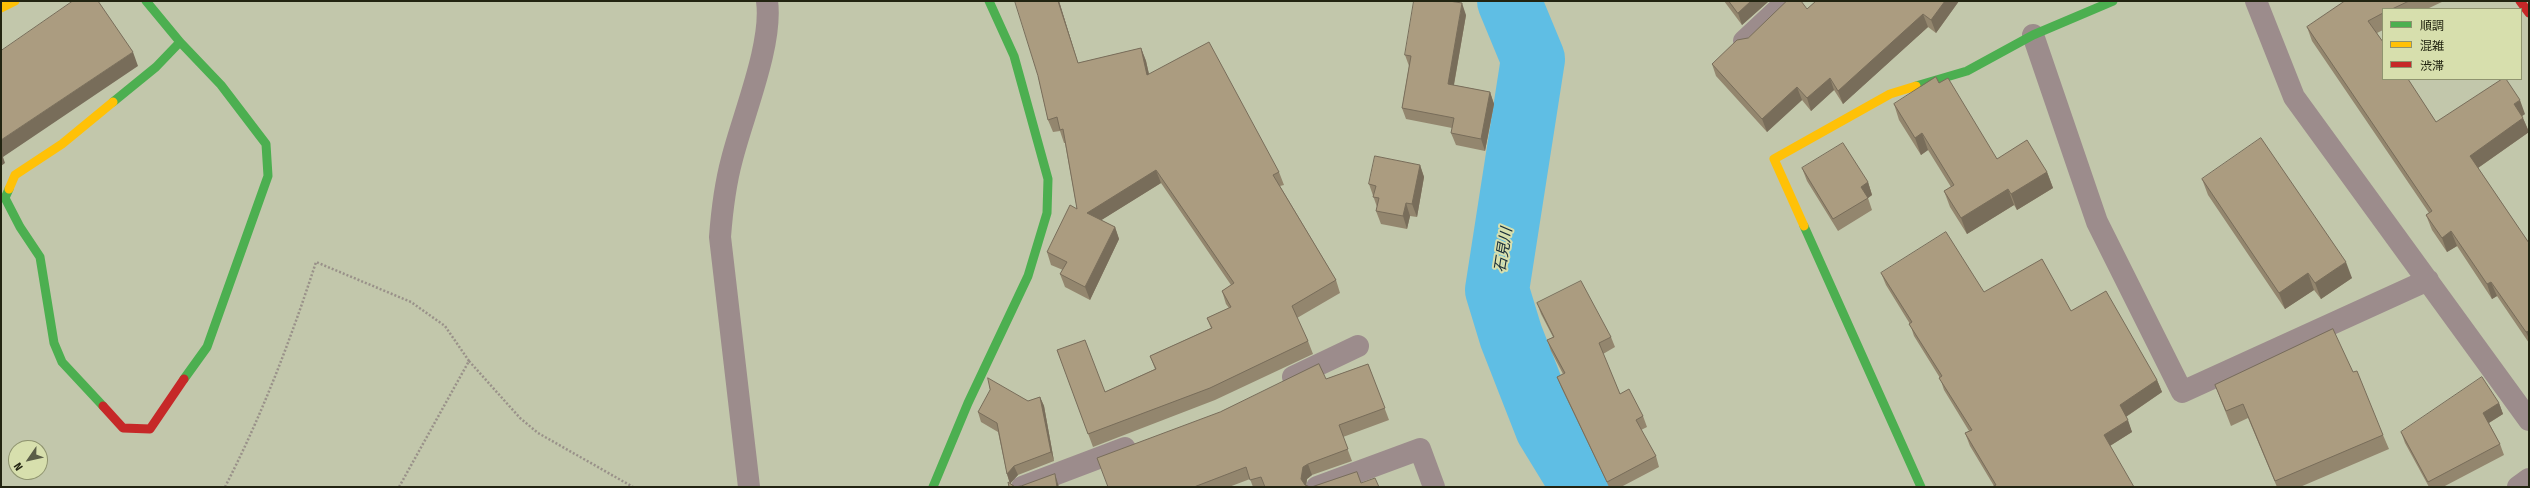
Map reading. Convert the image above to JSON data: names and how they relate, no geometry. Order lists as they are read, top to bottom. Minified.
{"water":["石見川"],"legend":["順調","混雑","渋滞"],"north":"bottom left"}
